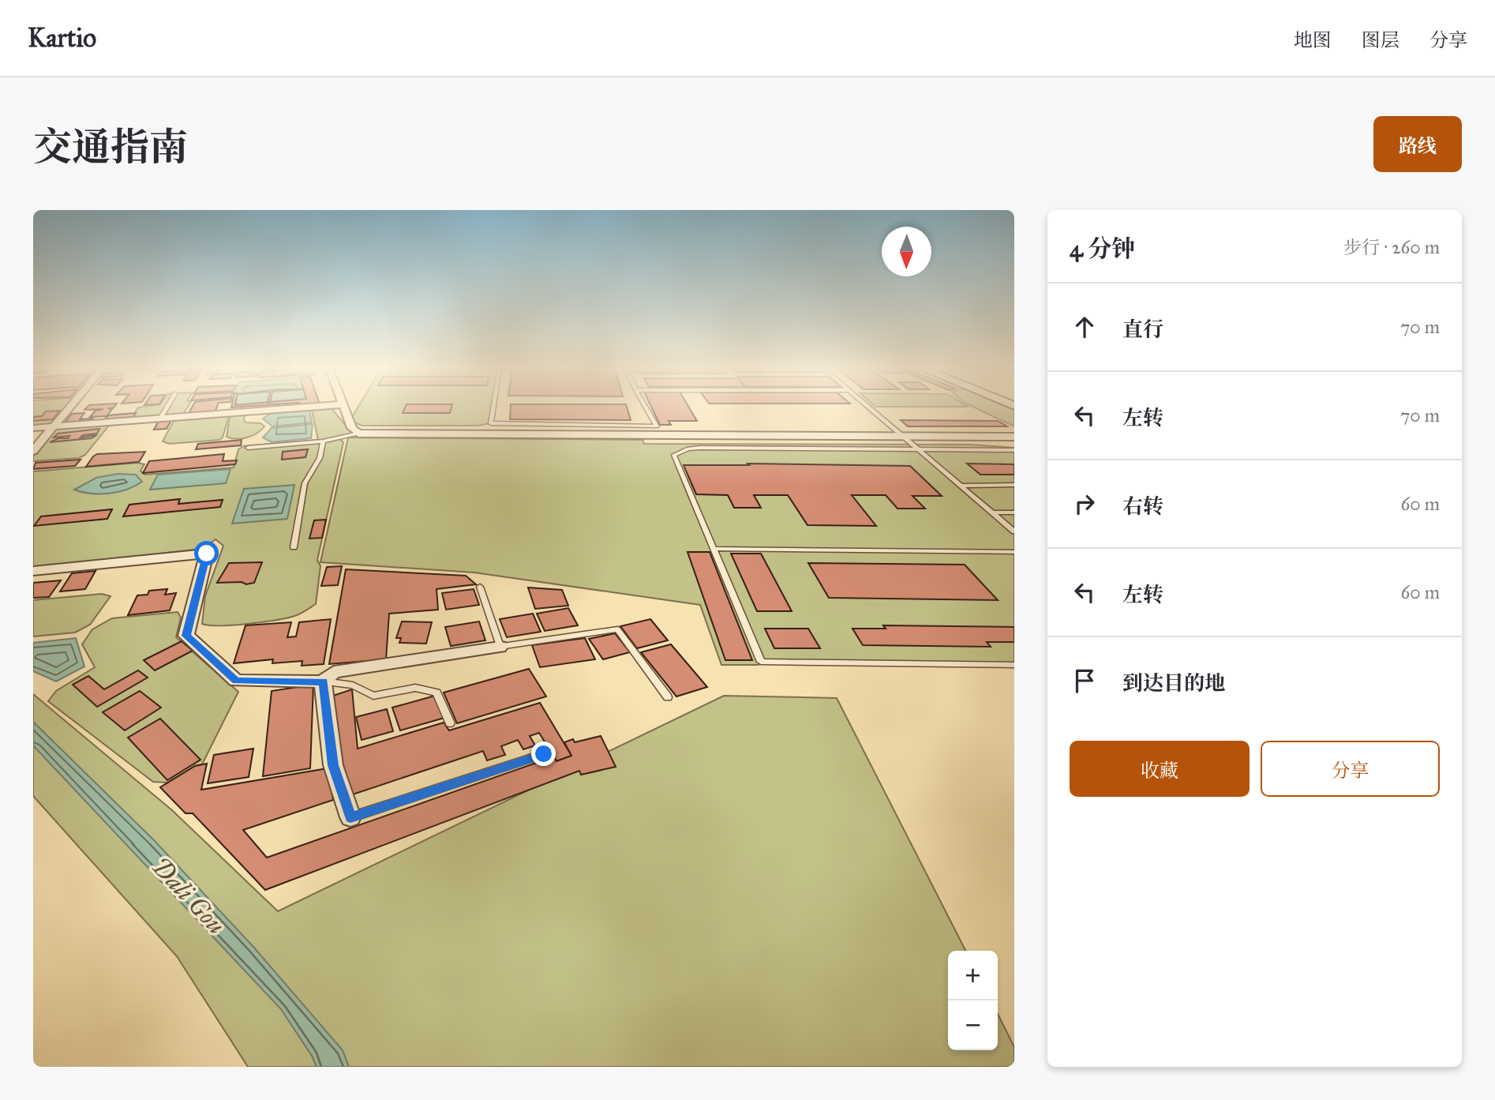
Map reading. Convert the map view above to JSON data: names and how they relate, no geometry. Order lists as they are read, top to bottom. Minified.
{"water":["Dali Gou"],"north":"bottom","page":{"header":"Kartio","nav":["地图","图层","分享"],"title":"交通指南","buttons":["路线",["收藏","分享"]],"heading":["4 分钟","步行 · 260 m"],"list":[["直行","70 m"],["左转","70 m"],["右转","60 m"],["左转","60 m"],"到达目的地"],"map_buttons":["+","−"]}}
